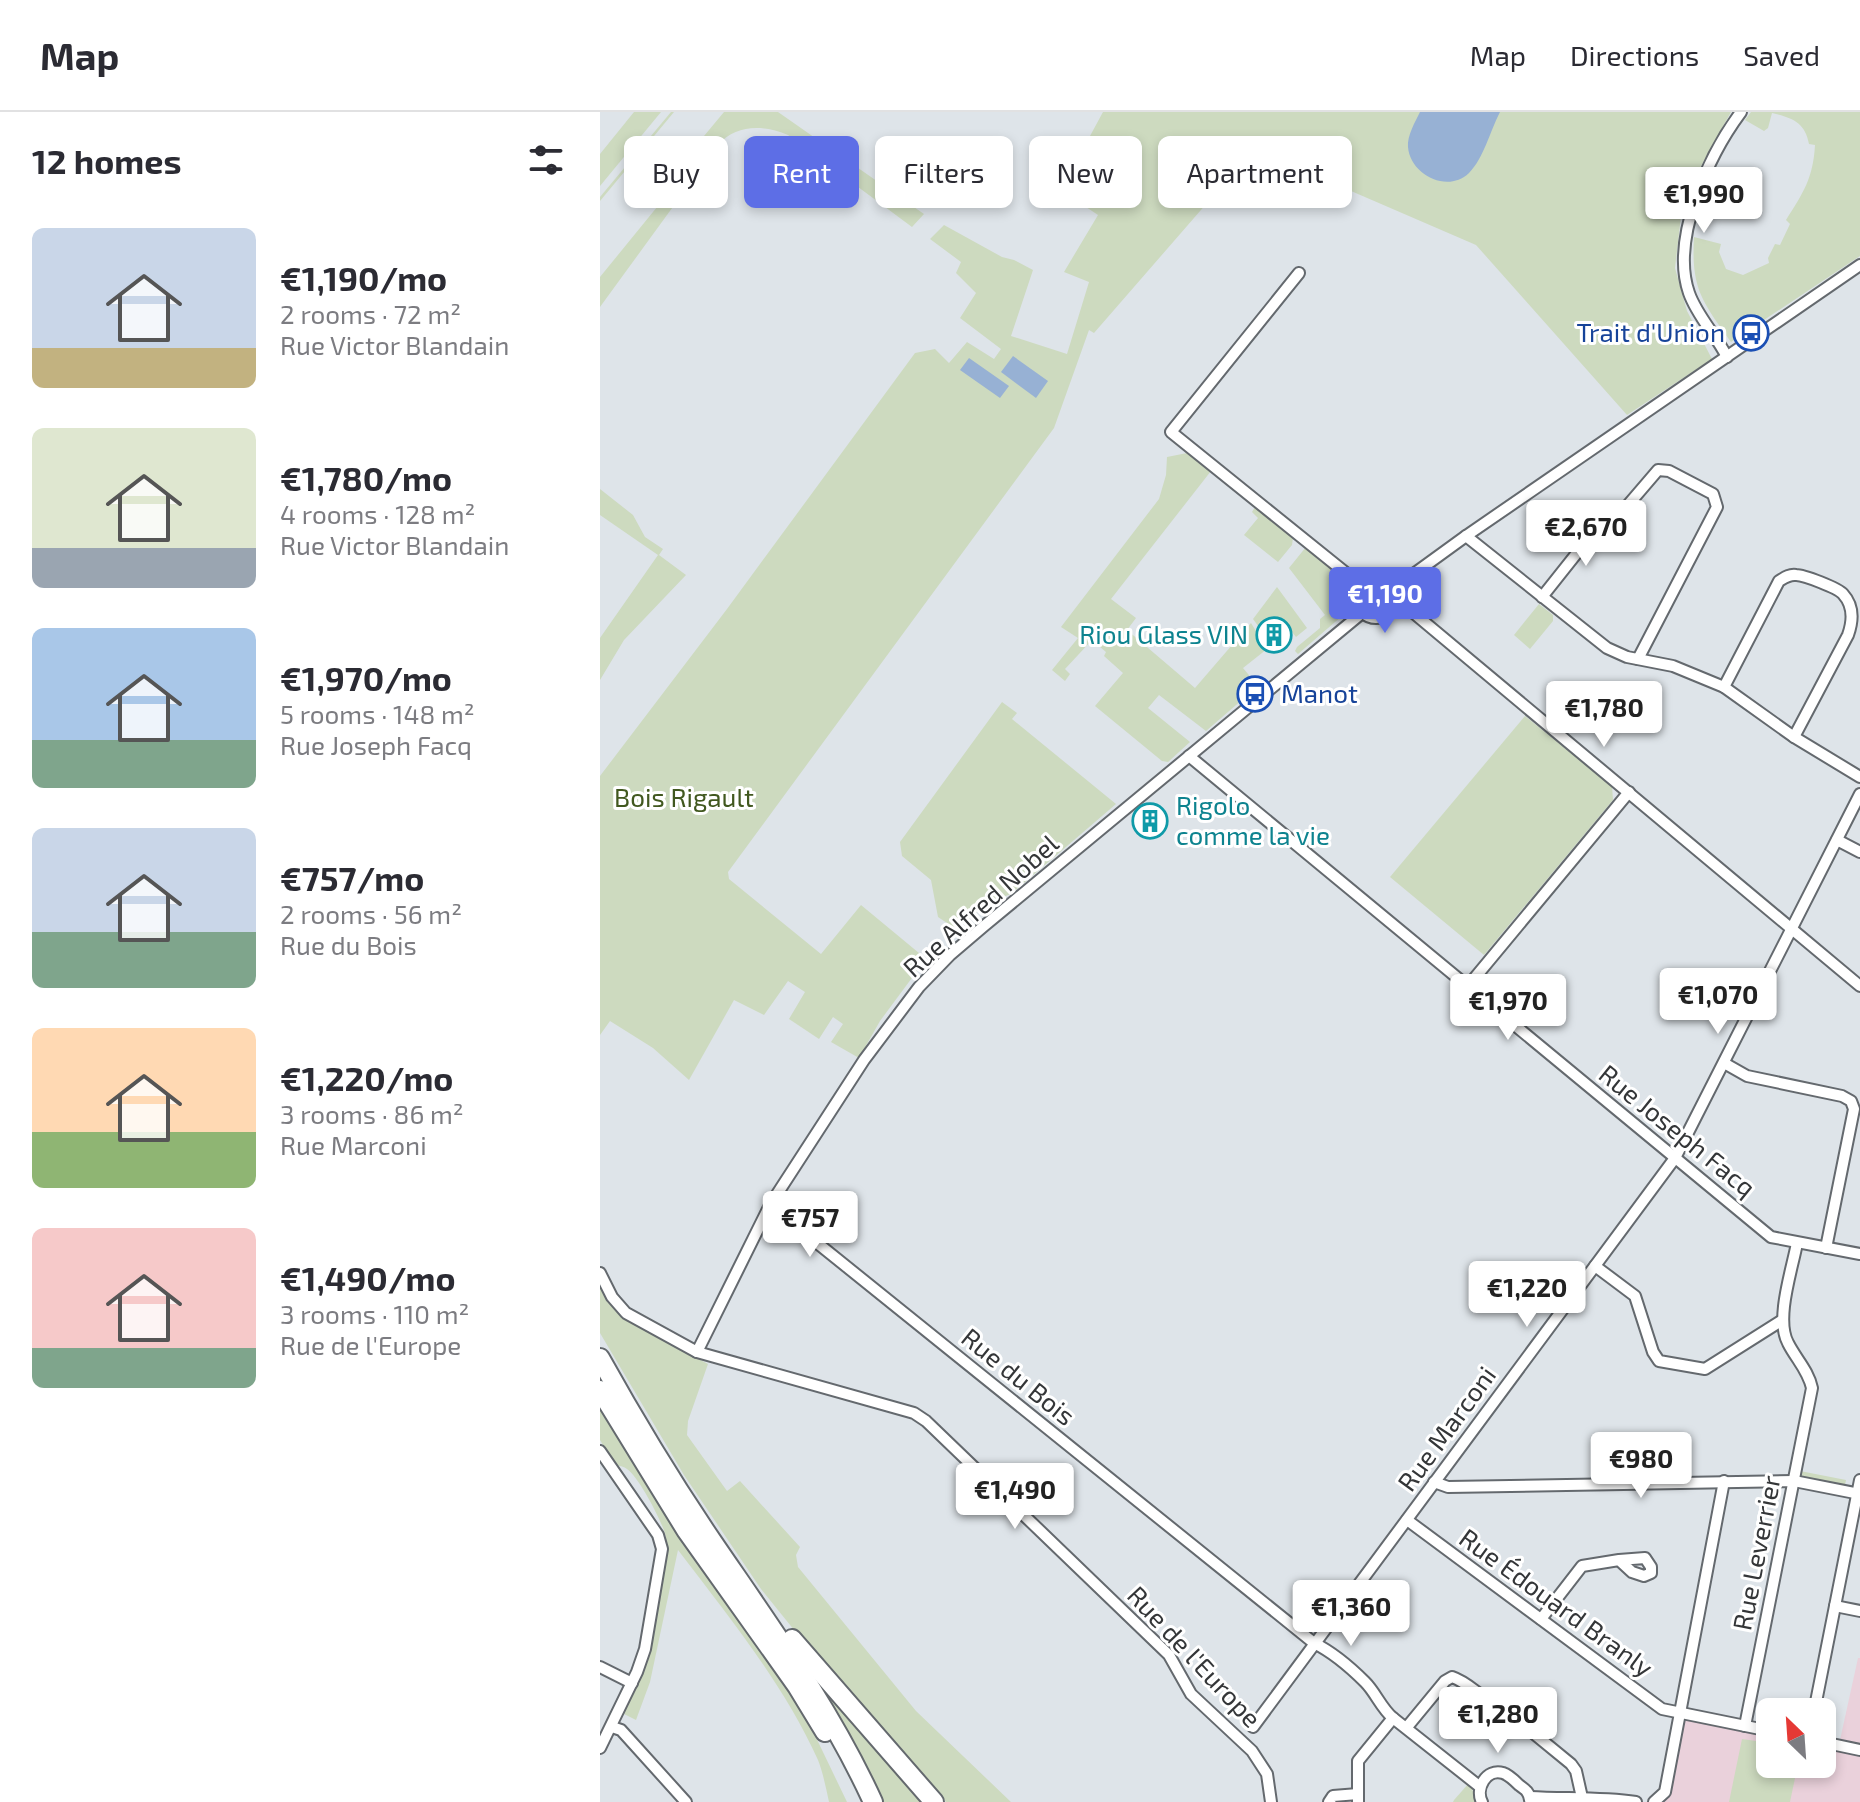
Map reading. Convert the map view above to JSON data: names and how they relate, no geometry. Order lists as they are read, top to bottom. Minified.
{"streets":{"street":["Rue Alfred Nobel","Rue Joseph Facq","Rue du Bois","Rue Marconi","Rue Leverrier","Rue Édouard Branly","Rue de l'Europe"]},"crossings":[["Rue Alfred Nobel","Rue Joseph Facq"],["Rue Alfred Nobel","Rue du Bois"],["Rue Alfred Nobel","Rue de l'Europe"],["Rue Joseph Facq","Rue Marconi"],["Rue du Bois","Rue Marconi"],["Rue Marconi","Rue Édouard Branly"],["Rue Leverrier","Rue Édouard Branly"]],"parks":["Bois Rigault"],"places":{"bus stop":["Trait d'Union","Manot"],"building":["Riou Glass VIN","Rigolo comme la vie"]},"north":"top left","page":{"header":"Map","nav":["Map","Directions","Saved"],"heading":"12 homes","chip":["Buy","Rent","Filters","New","Apartment"],"price":["€1,990","€2,670","€1,190","€1,780","€1,070","€1,970","€757","€1,220","€980","€1,490","€1,360","€1,280"],"list":[{"name":"€1,190/mo","note":"2 rooms · 72 m² · Rue Victor Blandain"},{"name":"€1,780/mo","note":"4 rooms · 128 m² · Rue Victor Blandain"},{"name":"€1,970/mo","note":"5 rooms · 148 m² · Rue Joseph Facq"},{"name":"€757/mo","note":"2 rooms · 56 m² · Rue du Bois"},{"name":"€1,220/mo","note":"3 rooms · 86 m² · Rue Marconi"},{"name":"€1,490/mo","note":"3 rooms · 110 m² · Rue de l'Europe"}]}}
